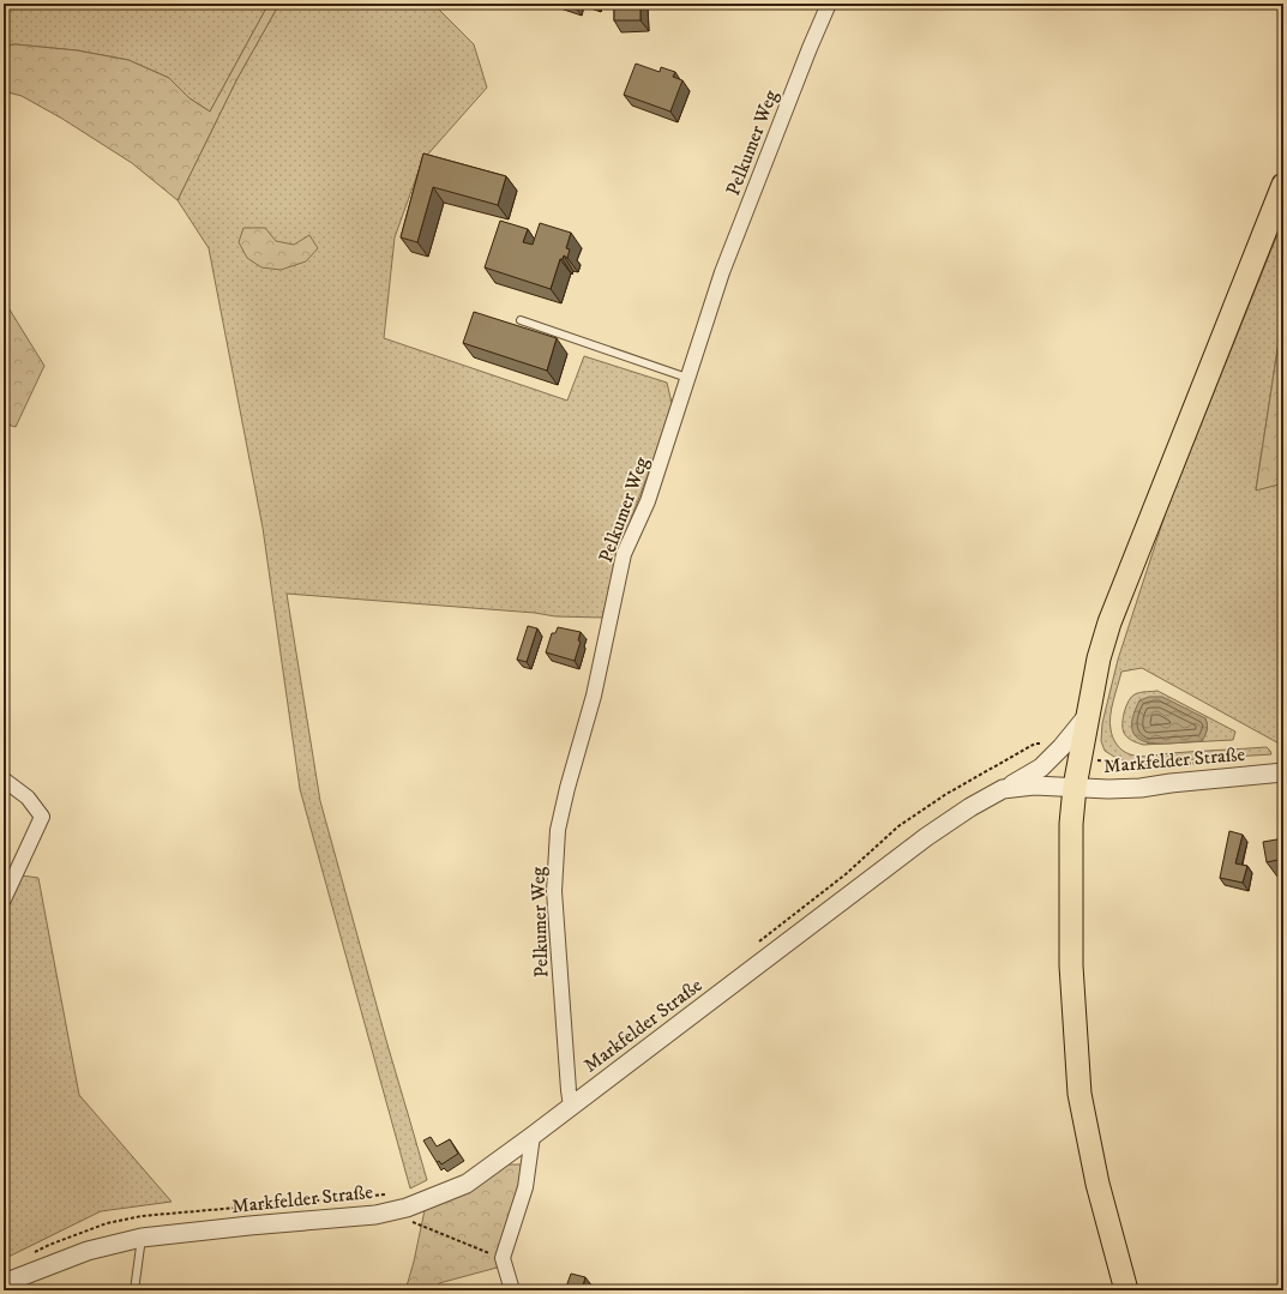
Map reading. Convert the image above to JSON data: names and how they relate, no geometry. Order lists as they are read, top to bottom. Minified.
{"streets":{"street":["Pelkumer Weg","Markfelder Straße"]},"crossings":[["Pelkumer Weg","Markfelder Straße"]]}
